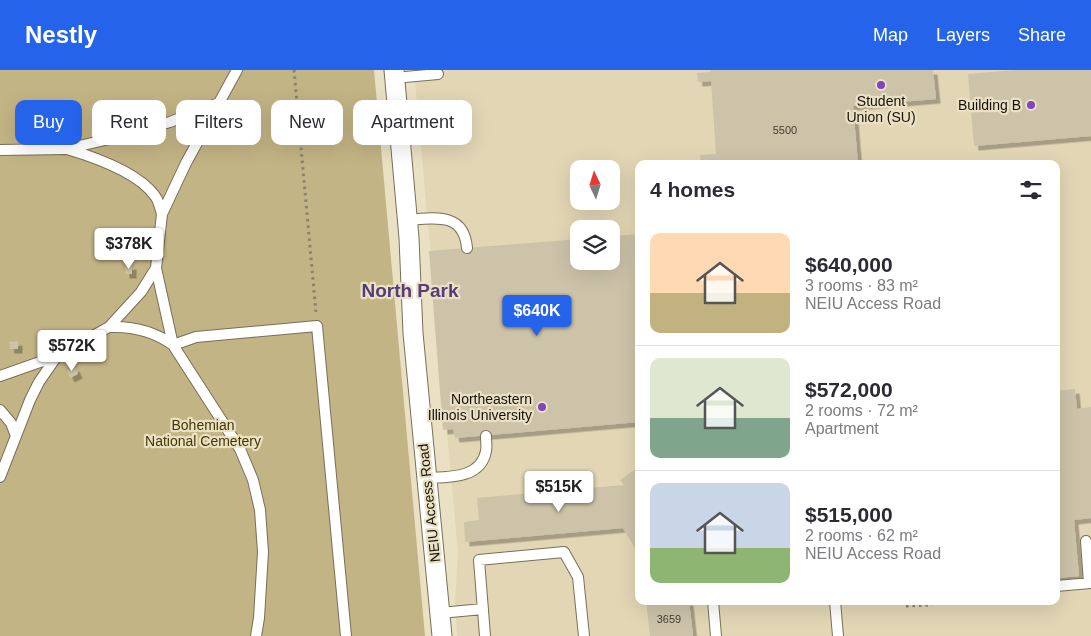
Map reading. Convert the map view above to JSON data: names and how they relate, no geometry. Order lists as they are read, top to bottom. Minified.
{"streets":{"street":["NEIU Access Road"]},"districts":["North Park"],"parks":["Bohemian National Cemetery"],"places":["Student Union (SU)","Building B","Northeastern Illinois University"],"house_numbers":["5500","3659"],"north":"top","page":{"header":"Nestly","nav":["Map","Layers","Share"],"chip":["Buy","Rent","Filters","New","Apartment"],"heading":"4 homes","list":[{"name":"$640,000","note":"3 rooms · 83 m² · NEIU Access Road"},{"name":"$572,000","note":"2 rooms · 72 m² · Apartment"},{"name":"$515,000","note":"2 rooms · 62 m² · NEIU Access Road"}],"price":["$378K","$640K","$572K","$515K"]}}
